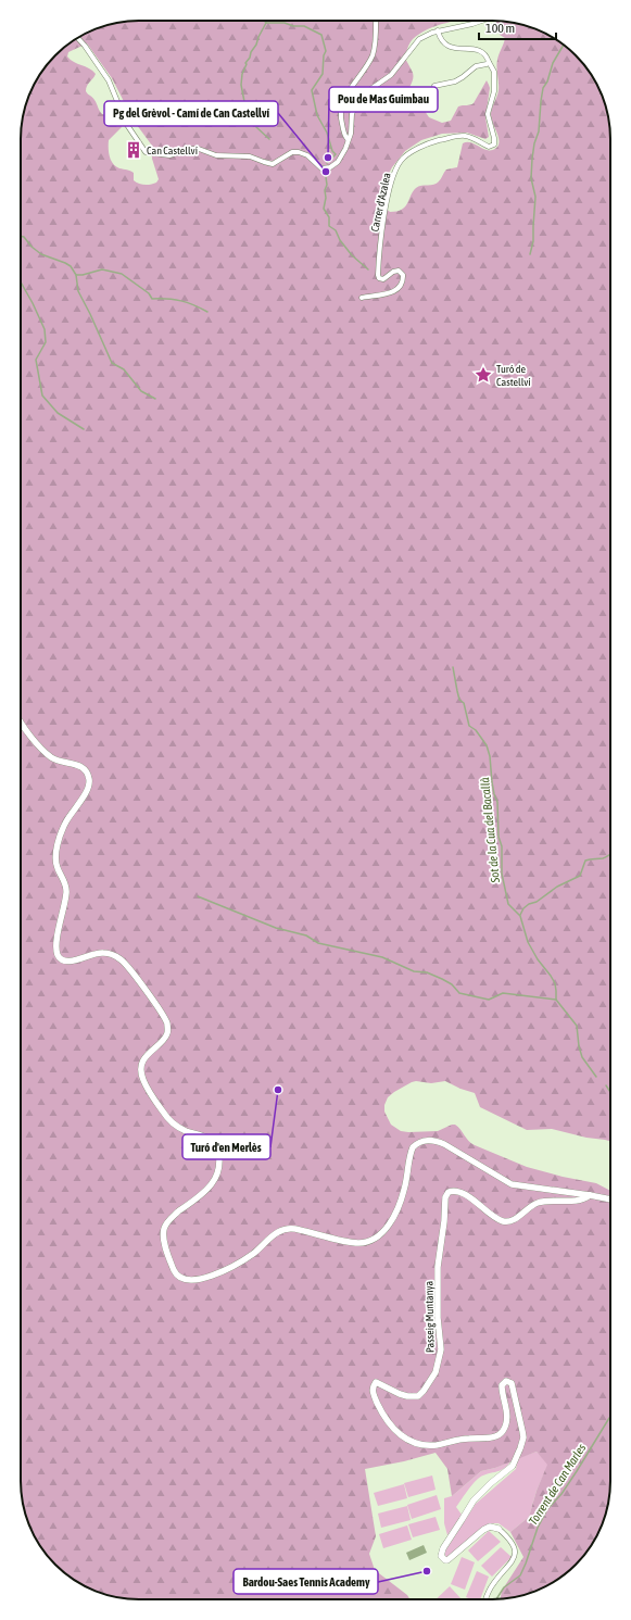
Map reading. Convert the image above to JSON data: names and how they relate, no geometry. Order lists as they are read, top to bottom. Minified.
{"streets":{"main road":["Passeig Muntanya"],"street":["Carrer d'Azalea"]},"water":["Sot de la Cua del Bacallà","Torrent de Can Marles"],"places":{"building":["Can Castellví"],"other":["Pou de Mas Guimbau","Pg del Grèvol - Camí de Can Castellví","Turó d'en Merlès","Bardou-Saes Tennis Academy"],"place":["Turó de Castellví"]},"scale_bar":"100 m"}
